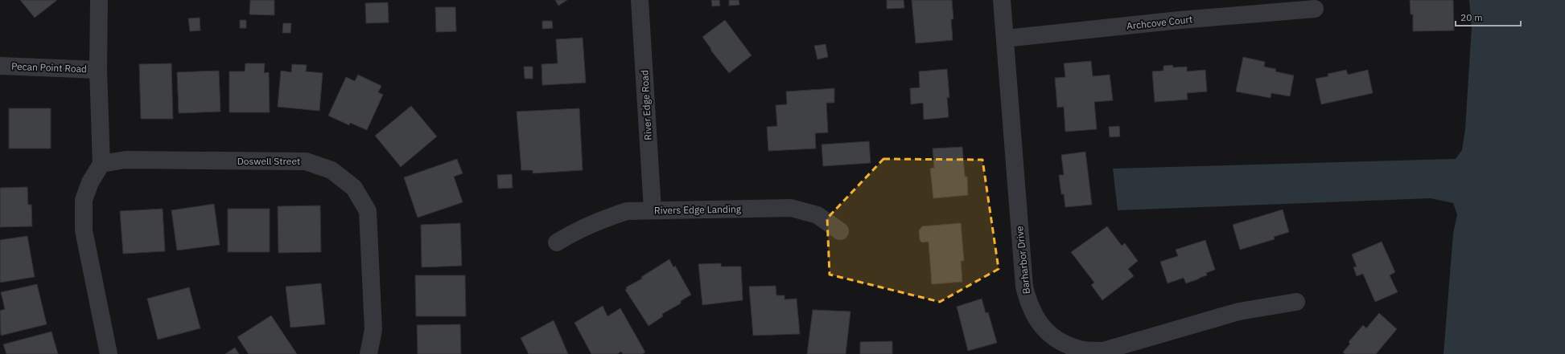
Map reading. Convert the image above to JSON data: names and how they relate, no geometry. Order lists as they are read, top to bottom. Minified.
{"streets":{"street":["Archcove Court","Pecan Point Road","River Edge Road","Doswell Street","Rivers Edge Landing","Barharbor Drive"]},"crossings":[["Archcove Court","Barharbor Drive"],["River Edge Road","Rivers Edge Landing"]],"scale_bar":"20 m"}
